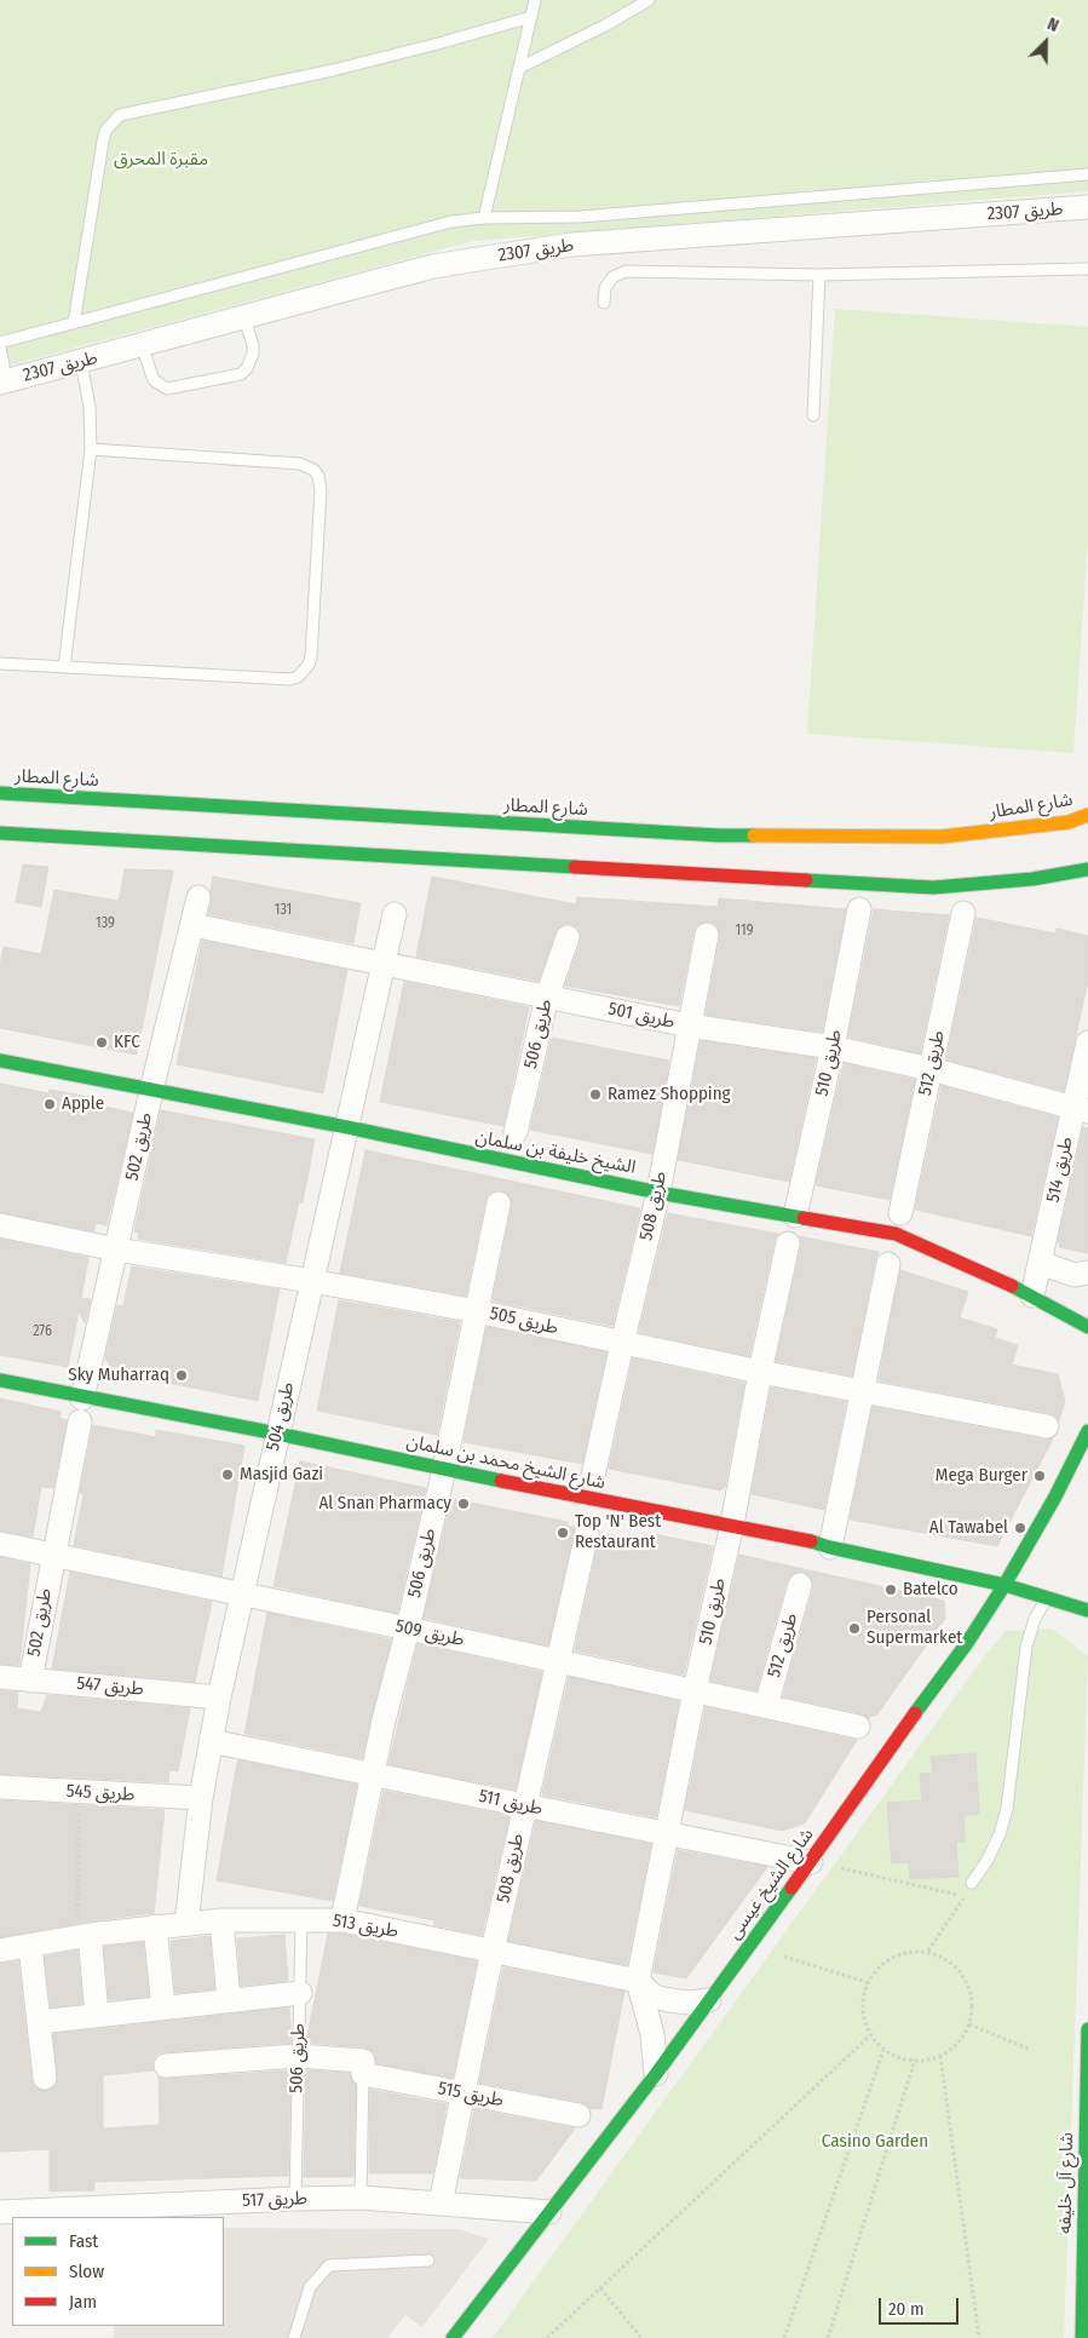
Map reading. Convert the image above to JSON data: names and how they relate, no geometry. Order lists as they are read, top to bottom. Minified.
{"streets":{"street":["طريق 2307","شارع المطار","طريق 501","طريق 506","طريق 510","طريق 512","طريق 502","الشيخ خليفة بن سلمان","طريق 514","طريق 508","طريق 505","طريق 504","شارع الشيخ محمد بن سلمان","طريق 509","طريق 547","طريق 545","طريق 511","شارع الشيخ عيسى","طريق 513","طريق 515","شارع آل خليفه","طريق 517"]},"crossings":[["طريق 501","طريق 506"],["طريق 501","طريق 510"],["طريق 501","طريق 512"],["طريق 501","طريق 502"],["طريق 501","طريق 514"],["طريق 501","طريق 508"],["طريق 501","طريق 504"],["طريق 506","طريق 505"],["طريق 506","شارع الشيخ محمد بن سلمان"],["طريق 506","طريق 509"],["طريق 506","طريق 511"],["طريق 506","طريق 513"],["طريق 506","طريق 515"],["طريق 506","طريق 517"],["طريق 510","الشيخ خليفة بن سلمان"],["طريق 510","طريق 505"],["طريق 510","شارع الشيخ محمد بن سلمان"],["طريق 510","طريق 509"],["طريق 510","طريق 511"],["طريق 510","طريق 513"],["طريق 512","طريق 509"],["طريق 502","الشيخ خليفة بن سلمان"],["طريق 502","طريق 505"],["طريق 502","شارع الشيخ محمد بن سلمان"],["طريق 502","طريق 509"],["طريق 502","طريق 547"],["الشيخ خليفة بن سلمان","طريق 514"],["الشيخ خليفة بن سلمان","طريق 508"],["الشيخ خليفة بن سلمان","طريق 504"],["طريق 508","طريق 505"],["طريق 508","طريق 509"],["طريق 508","طريق 511"],["طريق 508","طريق 513"],["طريق 508","طريق 515"],["طريق 508","طريق 517"],["طريق 505","طريق 504"],["طريق 504","شارع الشيخ محمد بن سلمان"],["طريق 504","طريق 509"],["طريق 504","طريق 547"],["طريق 504","طريق 545"],["طريق 504","طريق 511"],["طريق 504","طريق 513"],["شارع الشيخ محمد بن سلمان","شارع الشيخ عيسى"],["طريق 511","شارع الشيخ عيسى"],["شارع الشيخ عيسى","طريق 513"],["شارع الشيخ عيسى","طريق 517"]],"parks":["مقبرة المحرق","Casino Garden"],"places":["KFC","Ramez Shopping","Apple","Sky Muharraq","Masjid Gazi","Mega Burger","Al Snan Pharmacy","Al Tawabel","Top 'N' Best Restaurant","Batelco","Personal Supermarket"],"house_numbers":["131","139","119","276"],"legend":["Fast","Slow","Jam"],"scale_bar":"20 m","north":"top right"}
